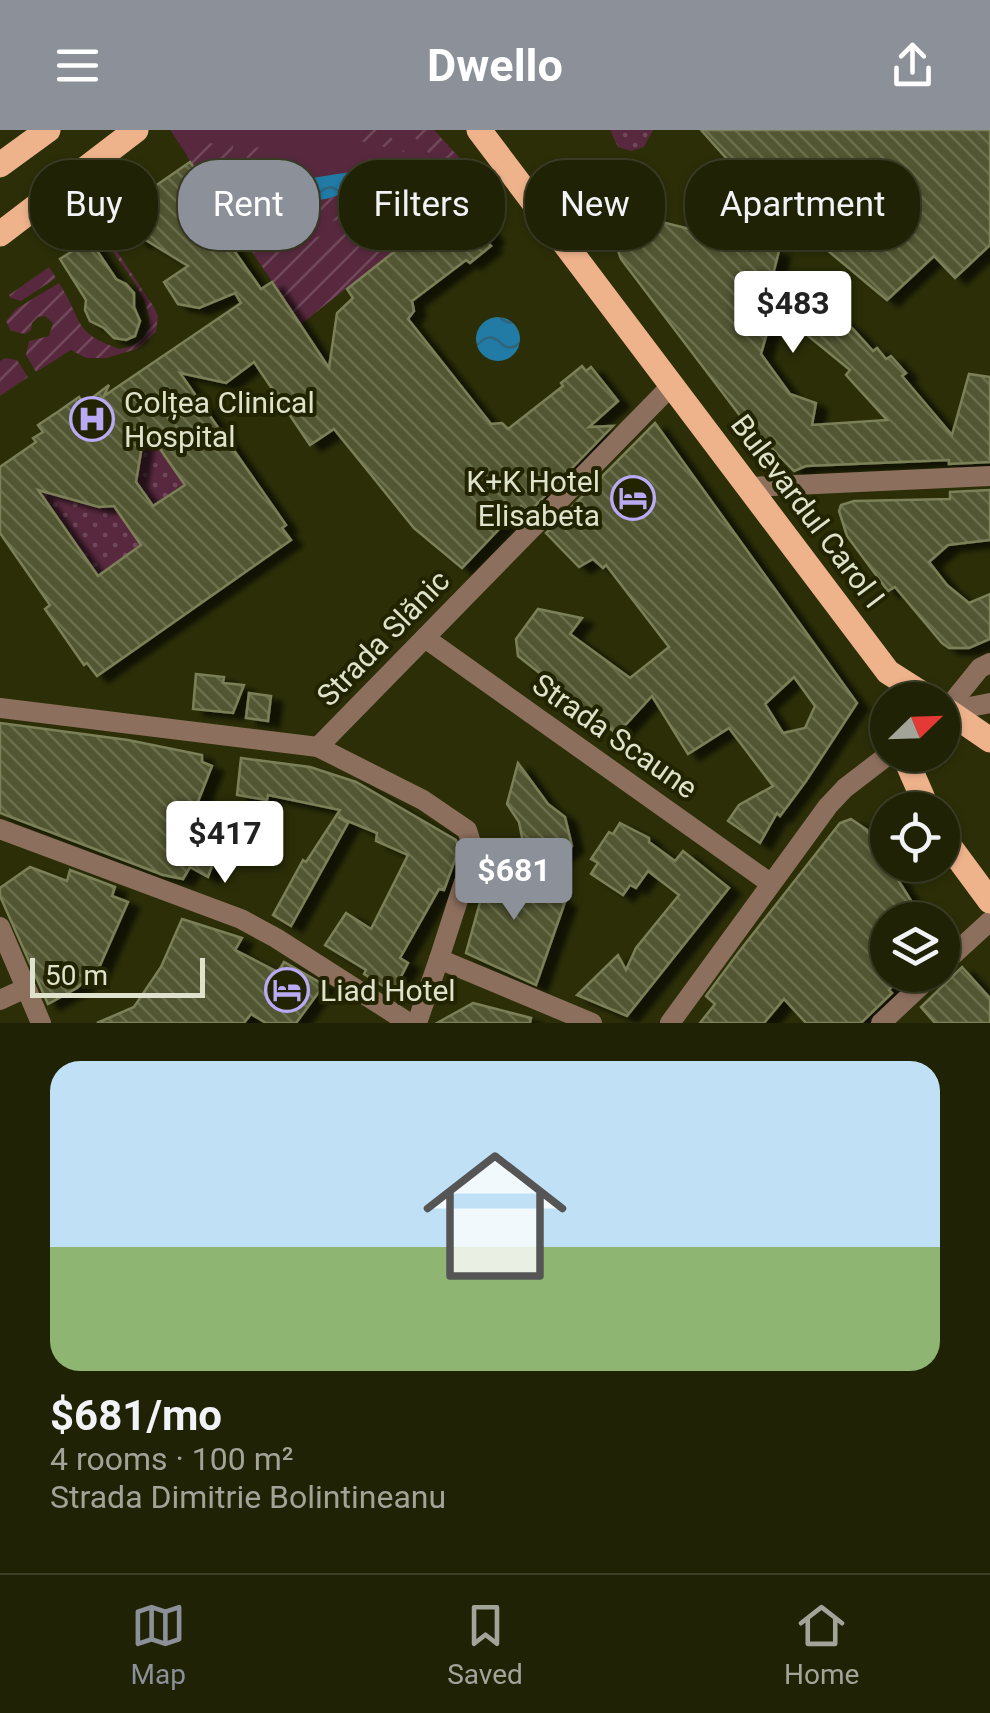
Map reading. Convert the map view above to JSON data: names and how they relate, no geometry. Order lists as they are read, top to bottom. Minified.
{"streets":{"main road":["Bulevardul Carol I"],"street":["Strada Slănic","Strada Scaune"]},"crossings":[["Bulevardul Carol I","Strada Slănic"],["Strada Slănic","Strada Scaune"]],"places":{"hospital":["Colțea Clinical Hospital"],"hotel":["K+K Hotel Elisabeta","Liad Hotel"]},"scale_bar":"50 m","north":"top right","page":{"header":"Dwello","chip":["Buy","Rent","Filters","New","Apartment"],"price":["$483","$417","$681"],"scale":"50 m","list":[{"name":"$681/mo","note":"4 rooms · 100 m² · Strada Dimitrie Bolintineanu"}],"tabs":["Map","Saved","Home"]}}
